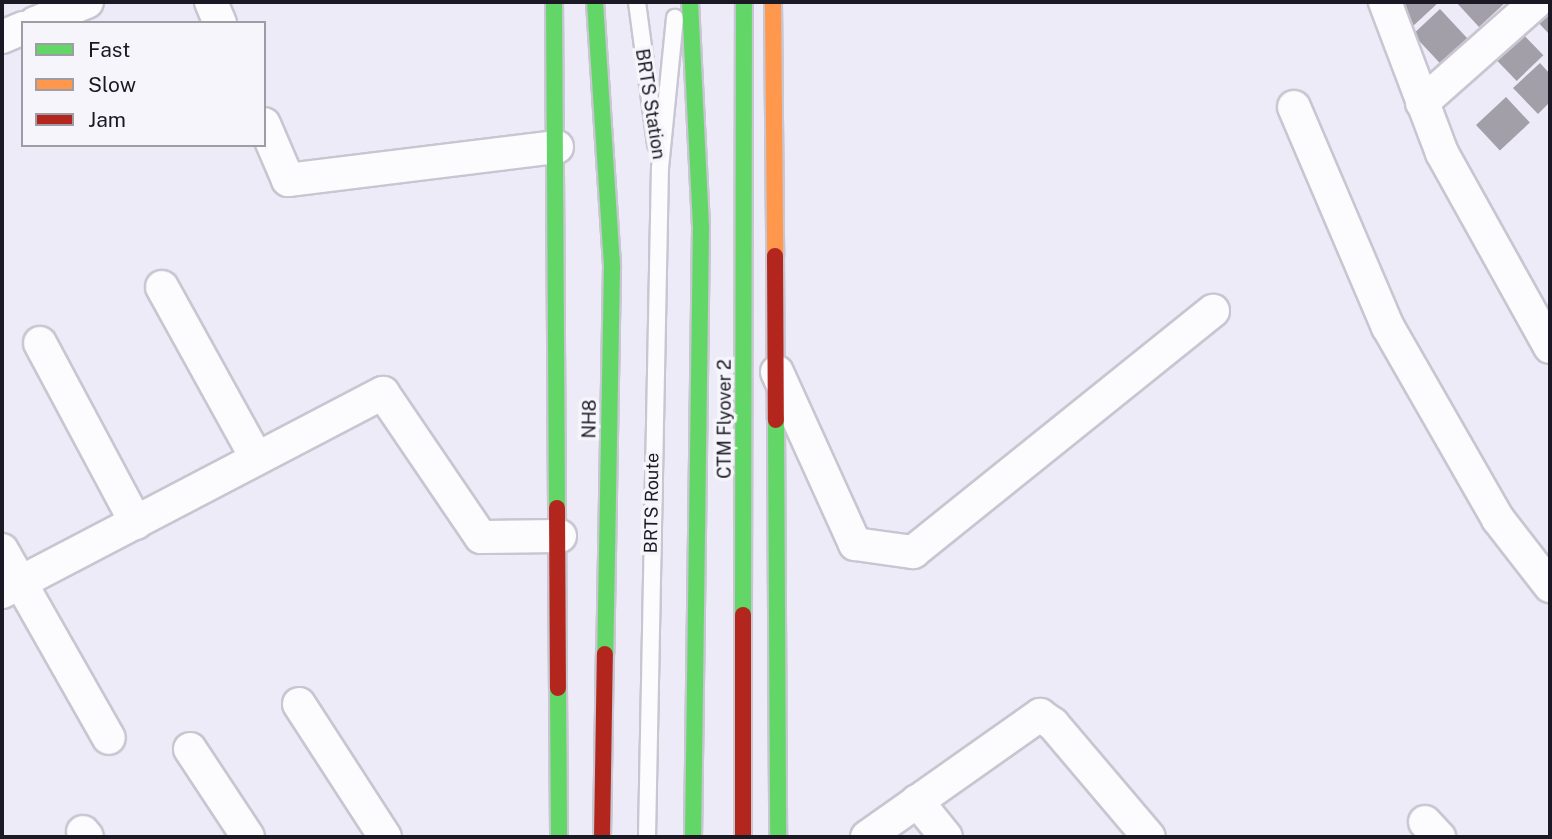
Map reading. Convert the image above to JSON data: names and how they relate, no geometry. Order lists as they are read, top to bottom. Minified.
{"streets":{"main road":["NH8","CTM Flyover 2"],"lane":["BRTS Station","BRTS Route"]},"crossings":[["BRTS Station","BRTS Route"]],"legend":["Fast","Slow","Jam"]}
